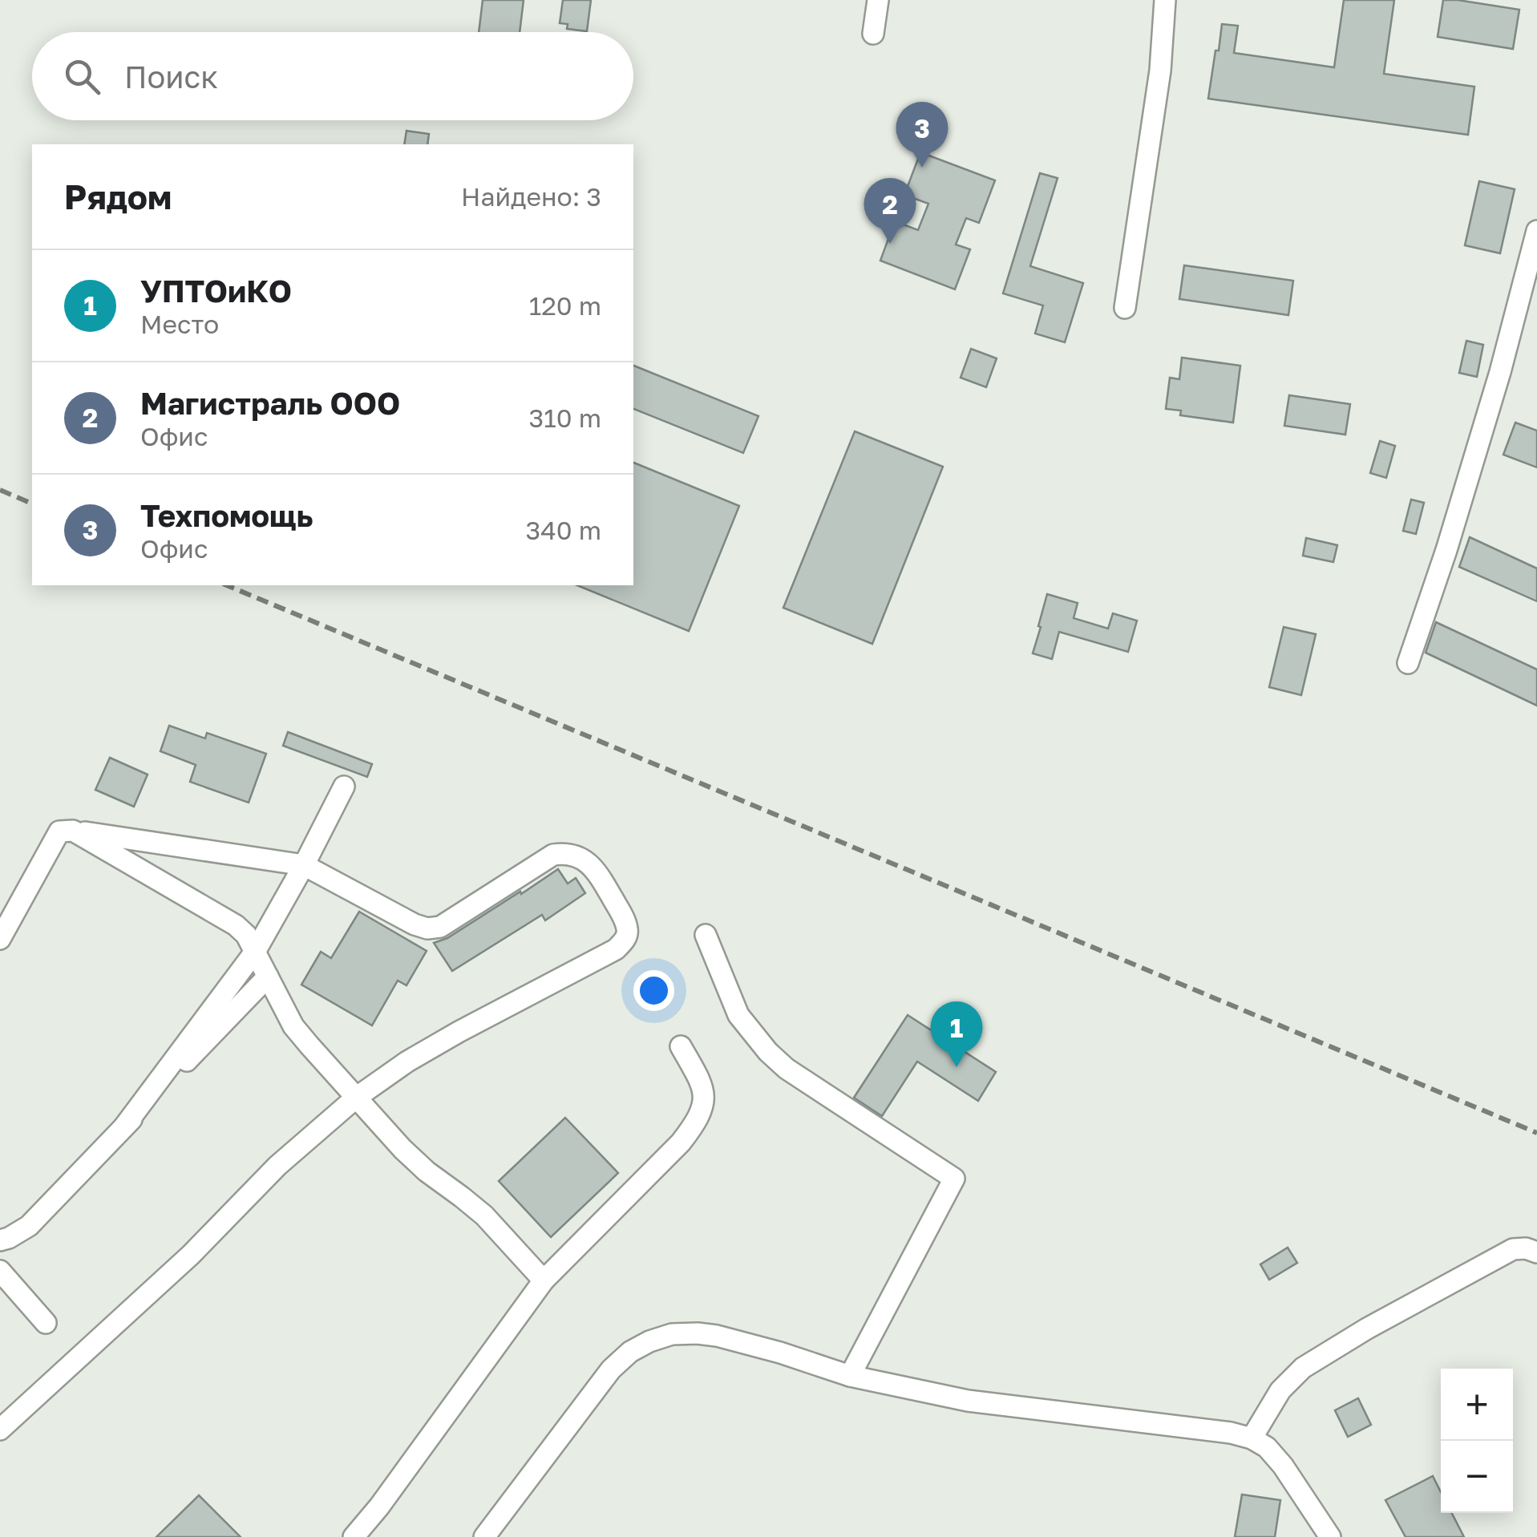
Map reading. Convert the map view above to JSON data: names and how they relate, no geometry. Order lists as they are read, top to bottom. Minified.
{"page":{"search":"Поиск","pins":["3","2","1"],"heading":["Рядом","Найдено: 3"],"list":[{"mark":"1","name":"УПТОиКО","note":"Место","value":"120 m"},{"mark":"2","name":"Магистраль ООО","note":"Офис","value":"310 m"},{"mark":"3","name":"Техпомощь","note":"Офис","value":"340 m"}],"map_buttons":["+","−"]}}
